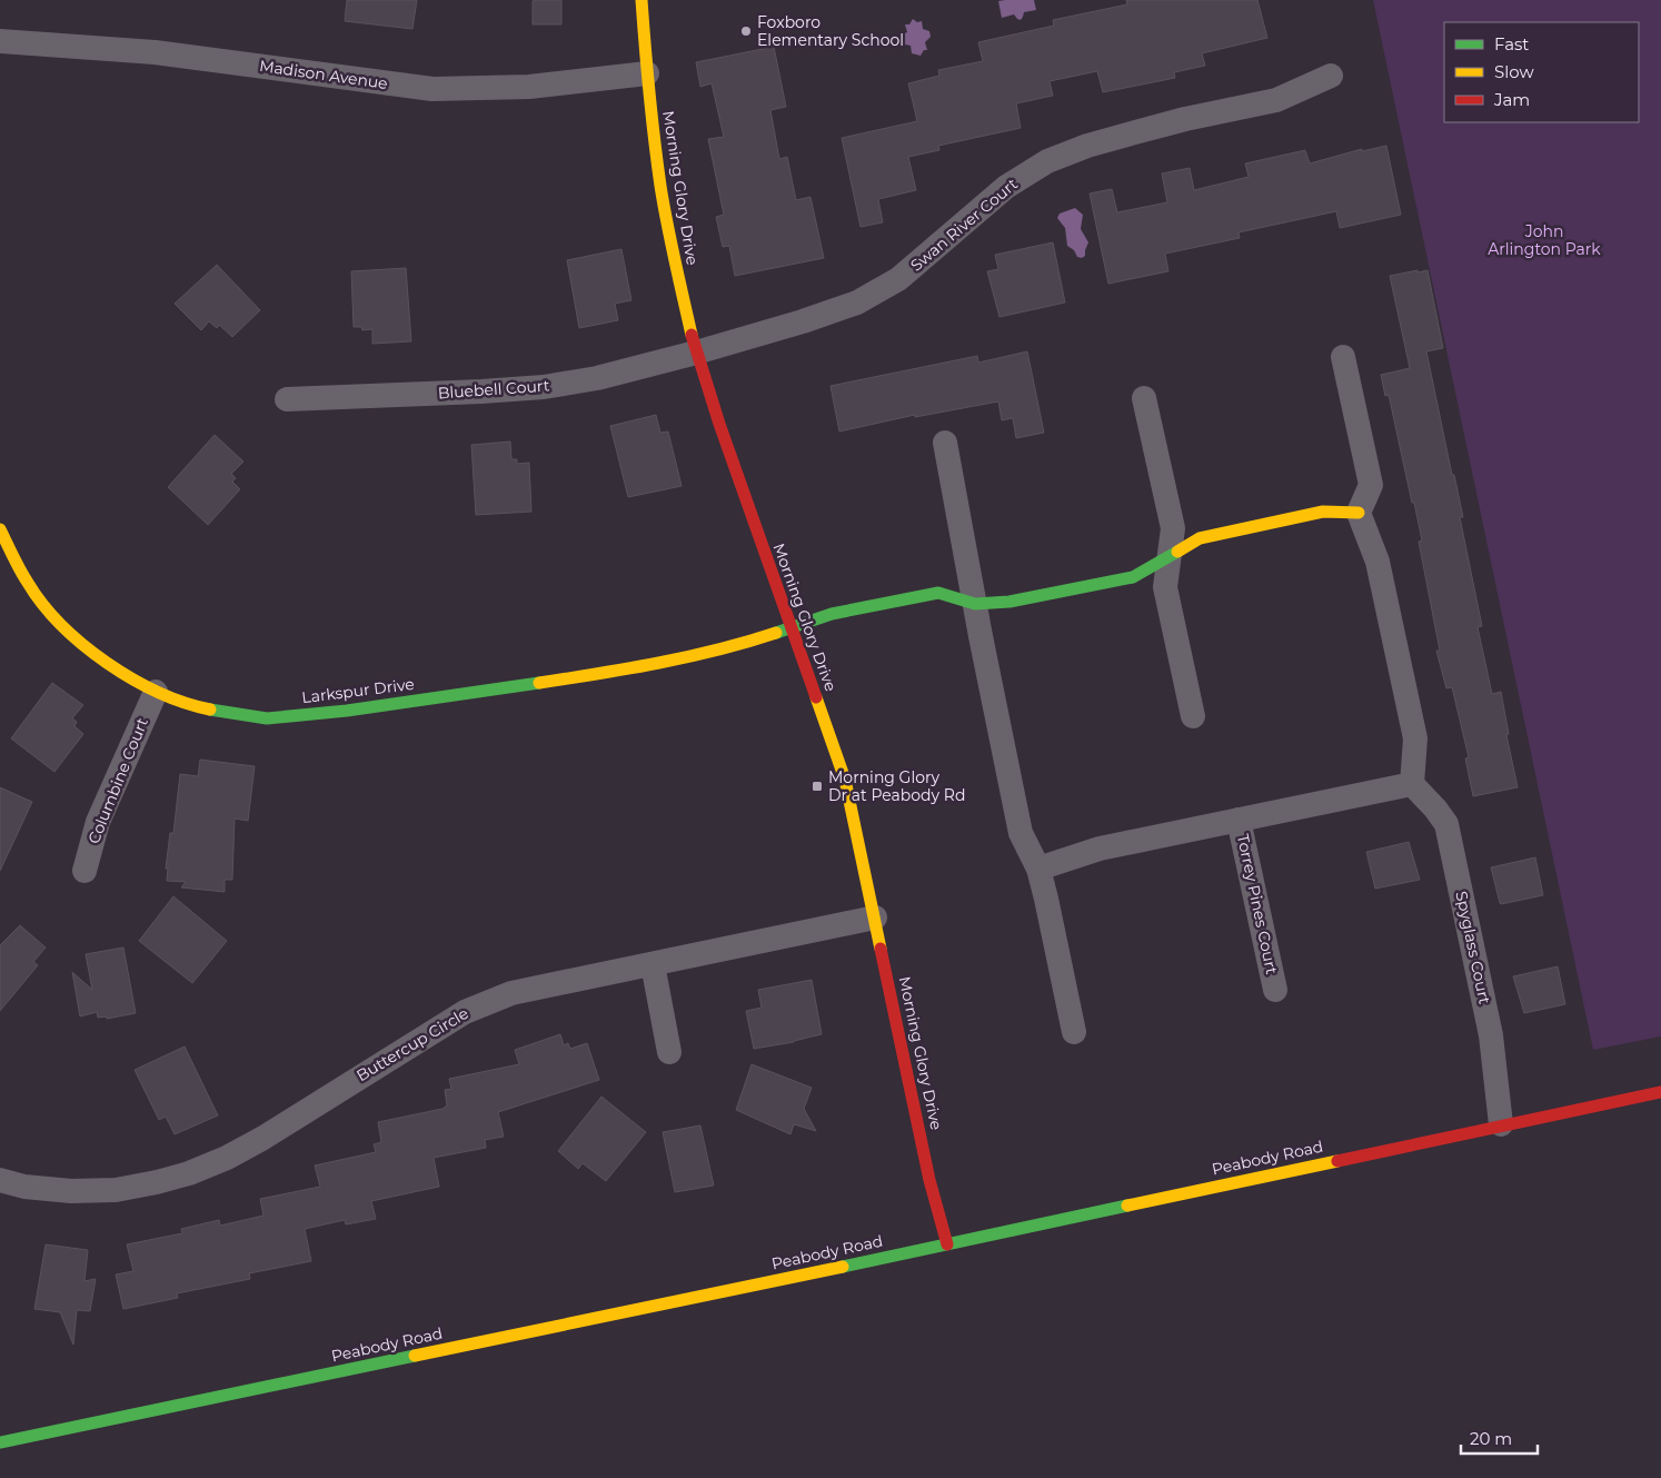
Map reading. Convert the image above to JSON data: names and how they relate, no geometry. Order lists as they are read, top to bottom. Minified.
{"streets":{"street":["Madison Avenue","Morning Glory Drive","Swan River Court","Bluebell Court","Larkspur Drive","Columbine Court","Torrey Pines Court","Spyglass Court","Buttercup Circle","Peabody Road"]},"crossings":[["Madison Avenue","Morning Glory Drive"],["Morning Glory Drive","Swan River Court"],["Morning Glory Drive","Bluebell Court"],["Morning Glory Drive","Larkspur Drive"],["Morning Glory Drive","Buttercup Circle"],["Morning Glory Drive","Peabody Road"],["Swan River Court","Bluebell Court"],["Larkspur Drive","Columbine Court"],["Spyglass Court","Peabody Road"]],"parks":["John Arlington Park"],"places":{"other":["Foxboro Elementary School"],"transit":["Morning Glory Dr at Peabody Rd"]},"legend":["Fast","Slow","Jam"],"scale_bar":"20 m"}
